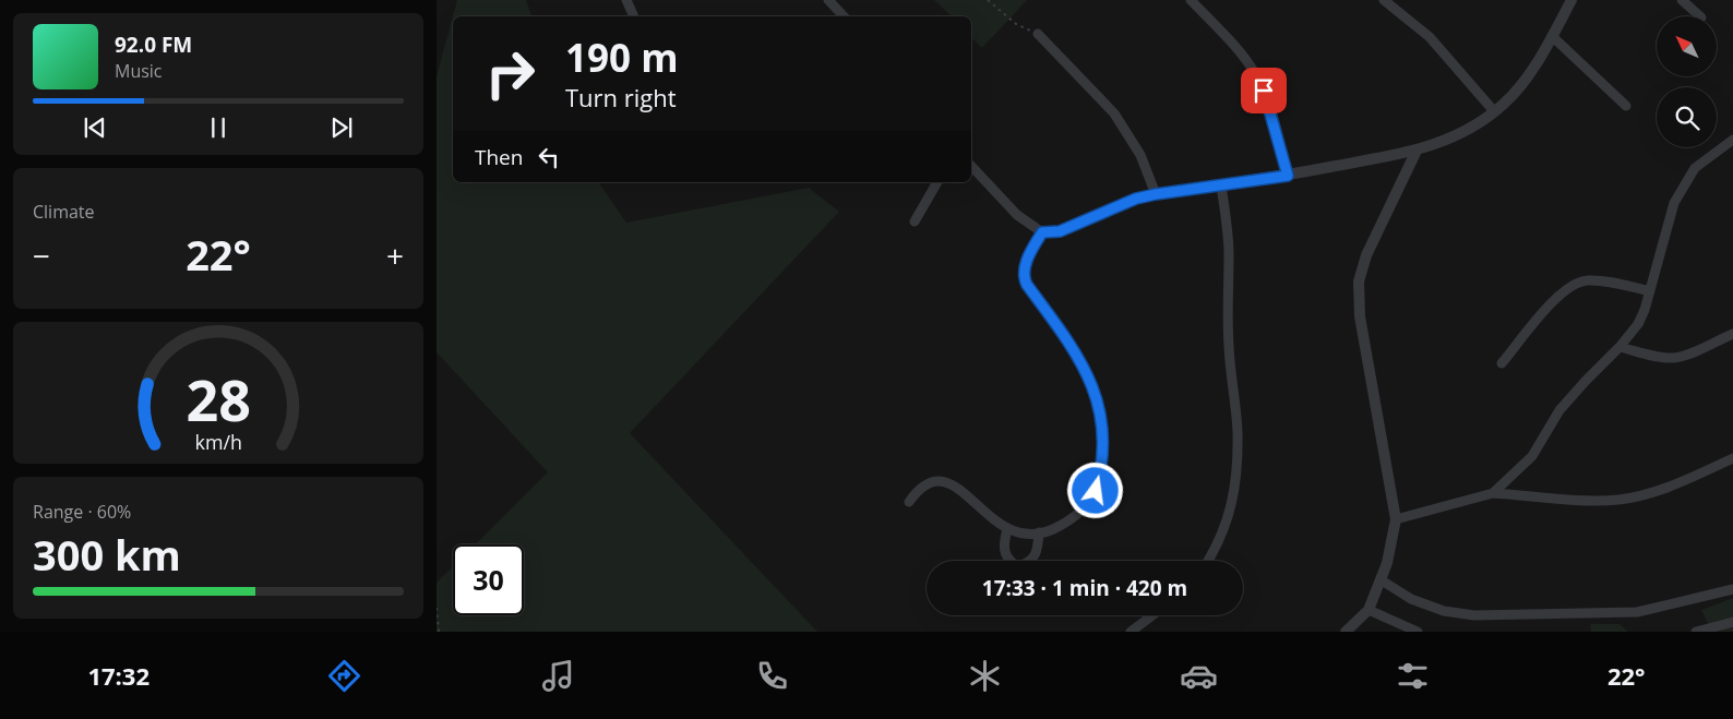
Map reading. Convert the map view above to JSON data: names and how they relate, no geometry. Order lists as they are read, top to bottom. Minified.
{"north":"top left","page":{"turn":["190 m","Turn right"],"song":["92.0 FM","Music"],"then":"Then","tile":["Climate",["Range · 60%","300 km"]],"heat":["−","22°","+"],"limit":"30","trip":"17:33 · 1 min · 420 m","tabs":["17:32","22°"],"gauge":["28","km/h"]}}
